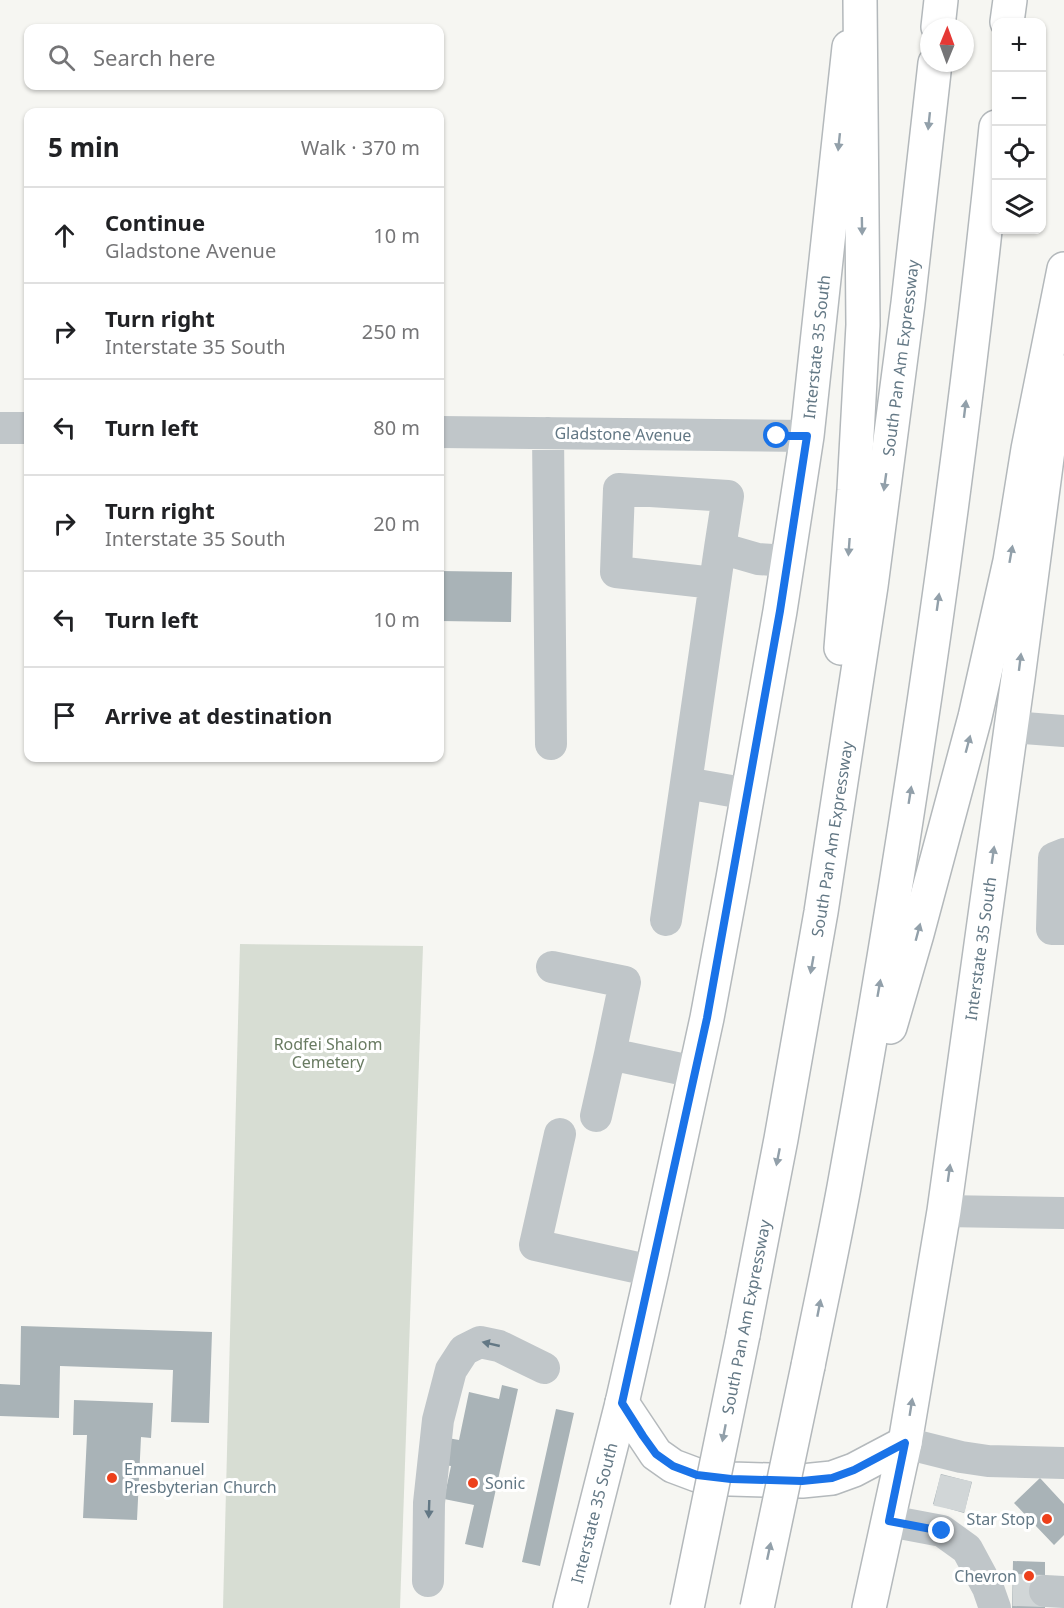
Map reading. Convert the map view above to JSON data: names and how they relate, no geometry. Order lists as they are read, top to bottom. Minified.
{"streets":{"main road":["Interstate 35 South","South Pan Am Expressway"],"street":["Gladstone Avenue"]},"crossings":[["Interstate 35 South","Gladstone Avenue"]],"parks":["Rodfei Shalom Cemetery"],"places":["Emmanuel Presbyterian Church","Sonic","Star Stop","Chevron"],"north":"top","page":{"map_buttons":["+","−"],"search":"Search here","heading":["5 min","Walk · 370 m"],"list":[["Continue","Gladstone Avenue","10 m"],["Turn right","Interstate 35 South","250 m"],["Turn left","80 m"],["Turn right","Interstate 35 South","20 m"],["Turn left","10 m"],"Arrive at destination"]}}
